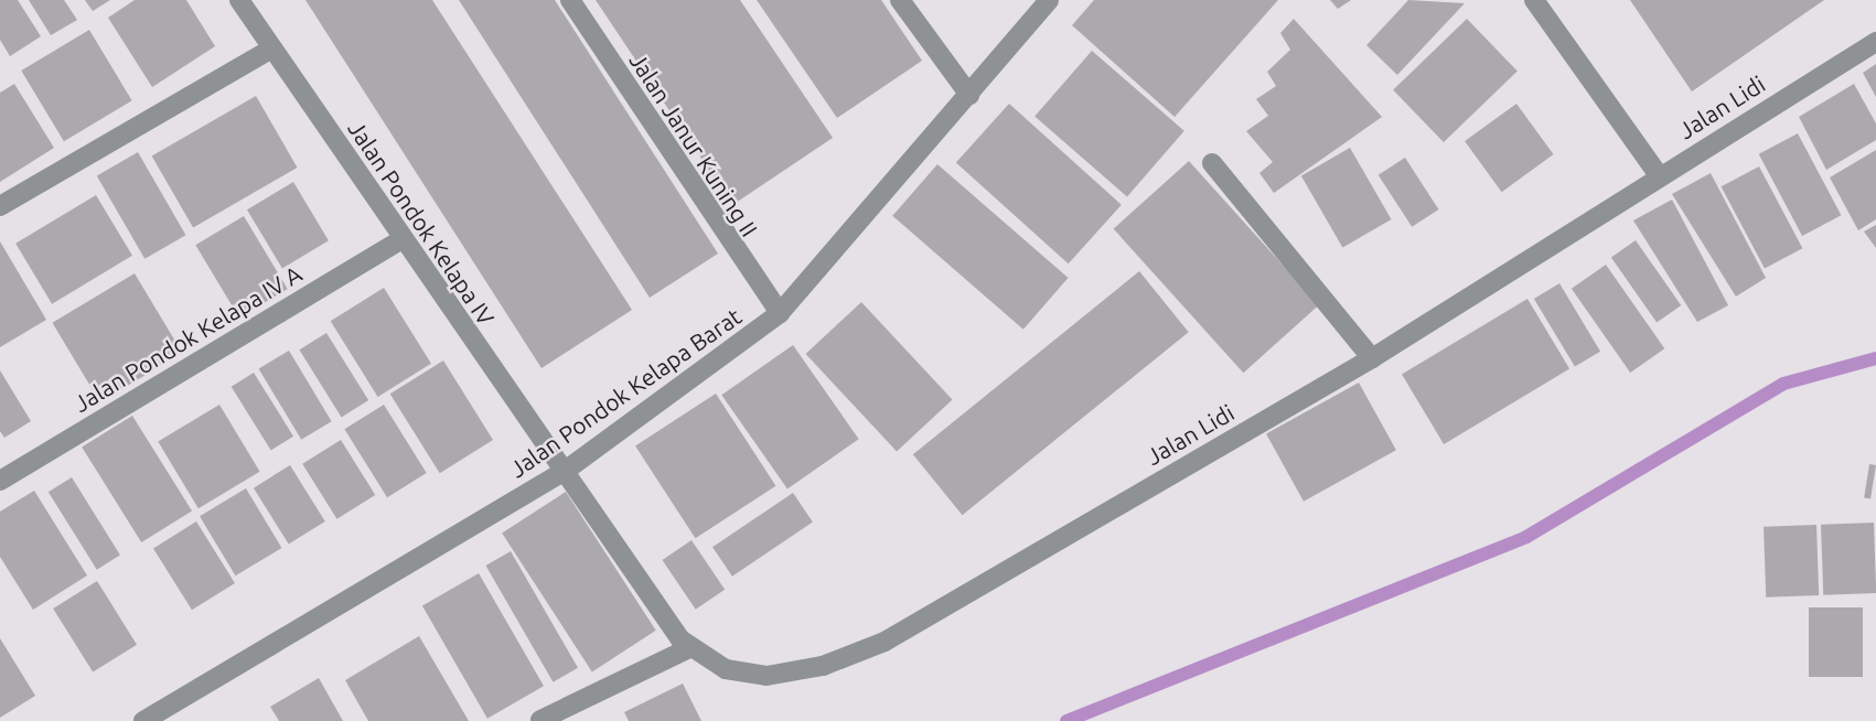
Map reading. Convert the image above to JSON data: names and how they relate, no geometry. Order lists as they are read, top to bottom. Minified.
{"streets":{"street":["Jalan Lidi","Jalan Janur Kuning II","Jalan Pondok Kelapa IV","Jalan Pondok Kelapa IV A","Jalan Pondok Kelapa Barat"]},"crossings":[["Jalan Lidi","Jalan Pondok Kelapa IV"],["Jalan Lidi","Jalan Pondok Kelapa Barat"],["Jalan Janur Kuning II","Jalan Pondok Kelapa Barat"],["Jalan Pondok Kelapa IV","Jalan Pondok Kelapa IV A"],["Jalan Pondok Kelapa IV","Jalan Pondok Kelapa Barat"]]}
